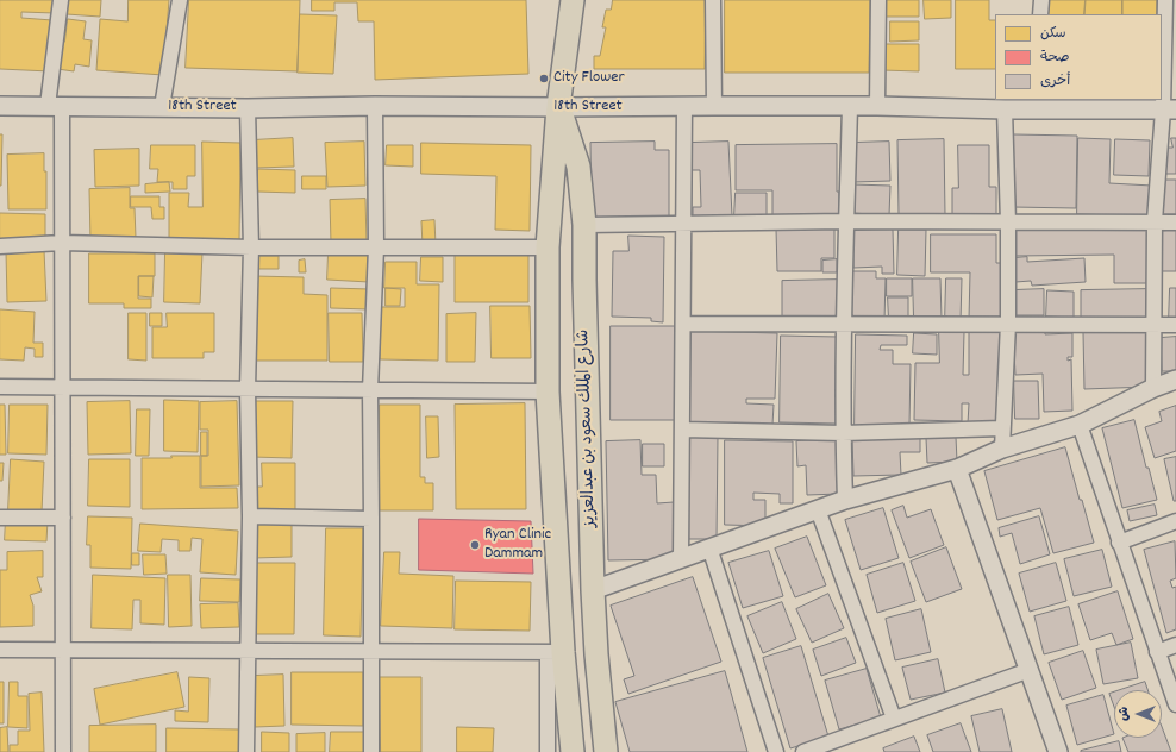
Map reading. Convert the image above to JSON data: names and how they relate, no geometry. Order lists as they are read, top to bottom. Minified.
{"streets":{"main road":["شارع الملك سعود بن عبدالعزيز"],"street":["18th Street"]},"crossings":[["18th Street","شارع الملك سعود بن عبدالعزيز"]],"places":["City Flower","Ryan Clinic Dammam"],"legend":["سكن","صحة","أخرى"],"north":"left"}
